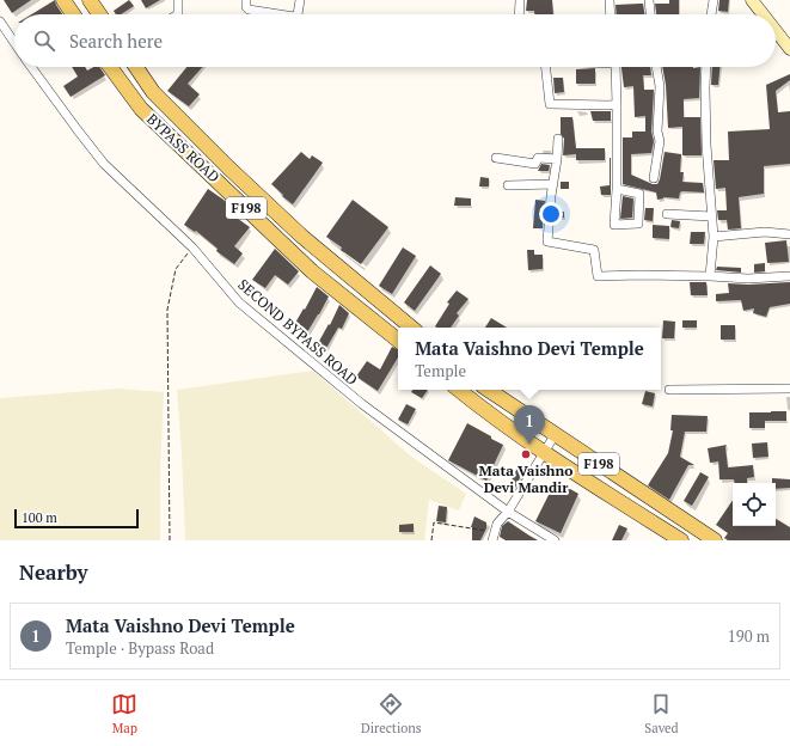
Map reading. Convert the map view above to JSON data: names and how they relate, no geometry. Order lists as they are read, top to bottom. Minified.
{"streets":{"main road":["BYPASS ROAD","F198"],"street":["SECOND BYPASS ROAD"]},"places":["Mata Vaishno Devi Mandir"],"scale_bar":"100 m","page":{"search":"Search here","popup":["Mata Vaishno Devi Temple","Temple"],"pins":"1","scale":"100 m","heading":"Nearby","list":[{"mark":"1","name":"Mata Vaishno Devi Temple","note":"Temple · Bypass Road","value":"190 m"}],"nav":["Map","Directions","Saved"]}}
